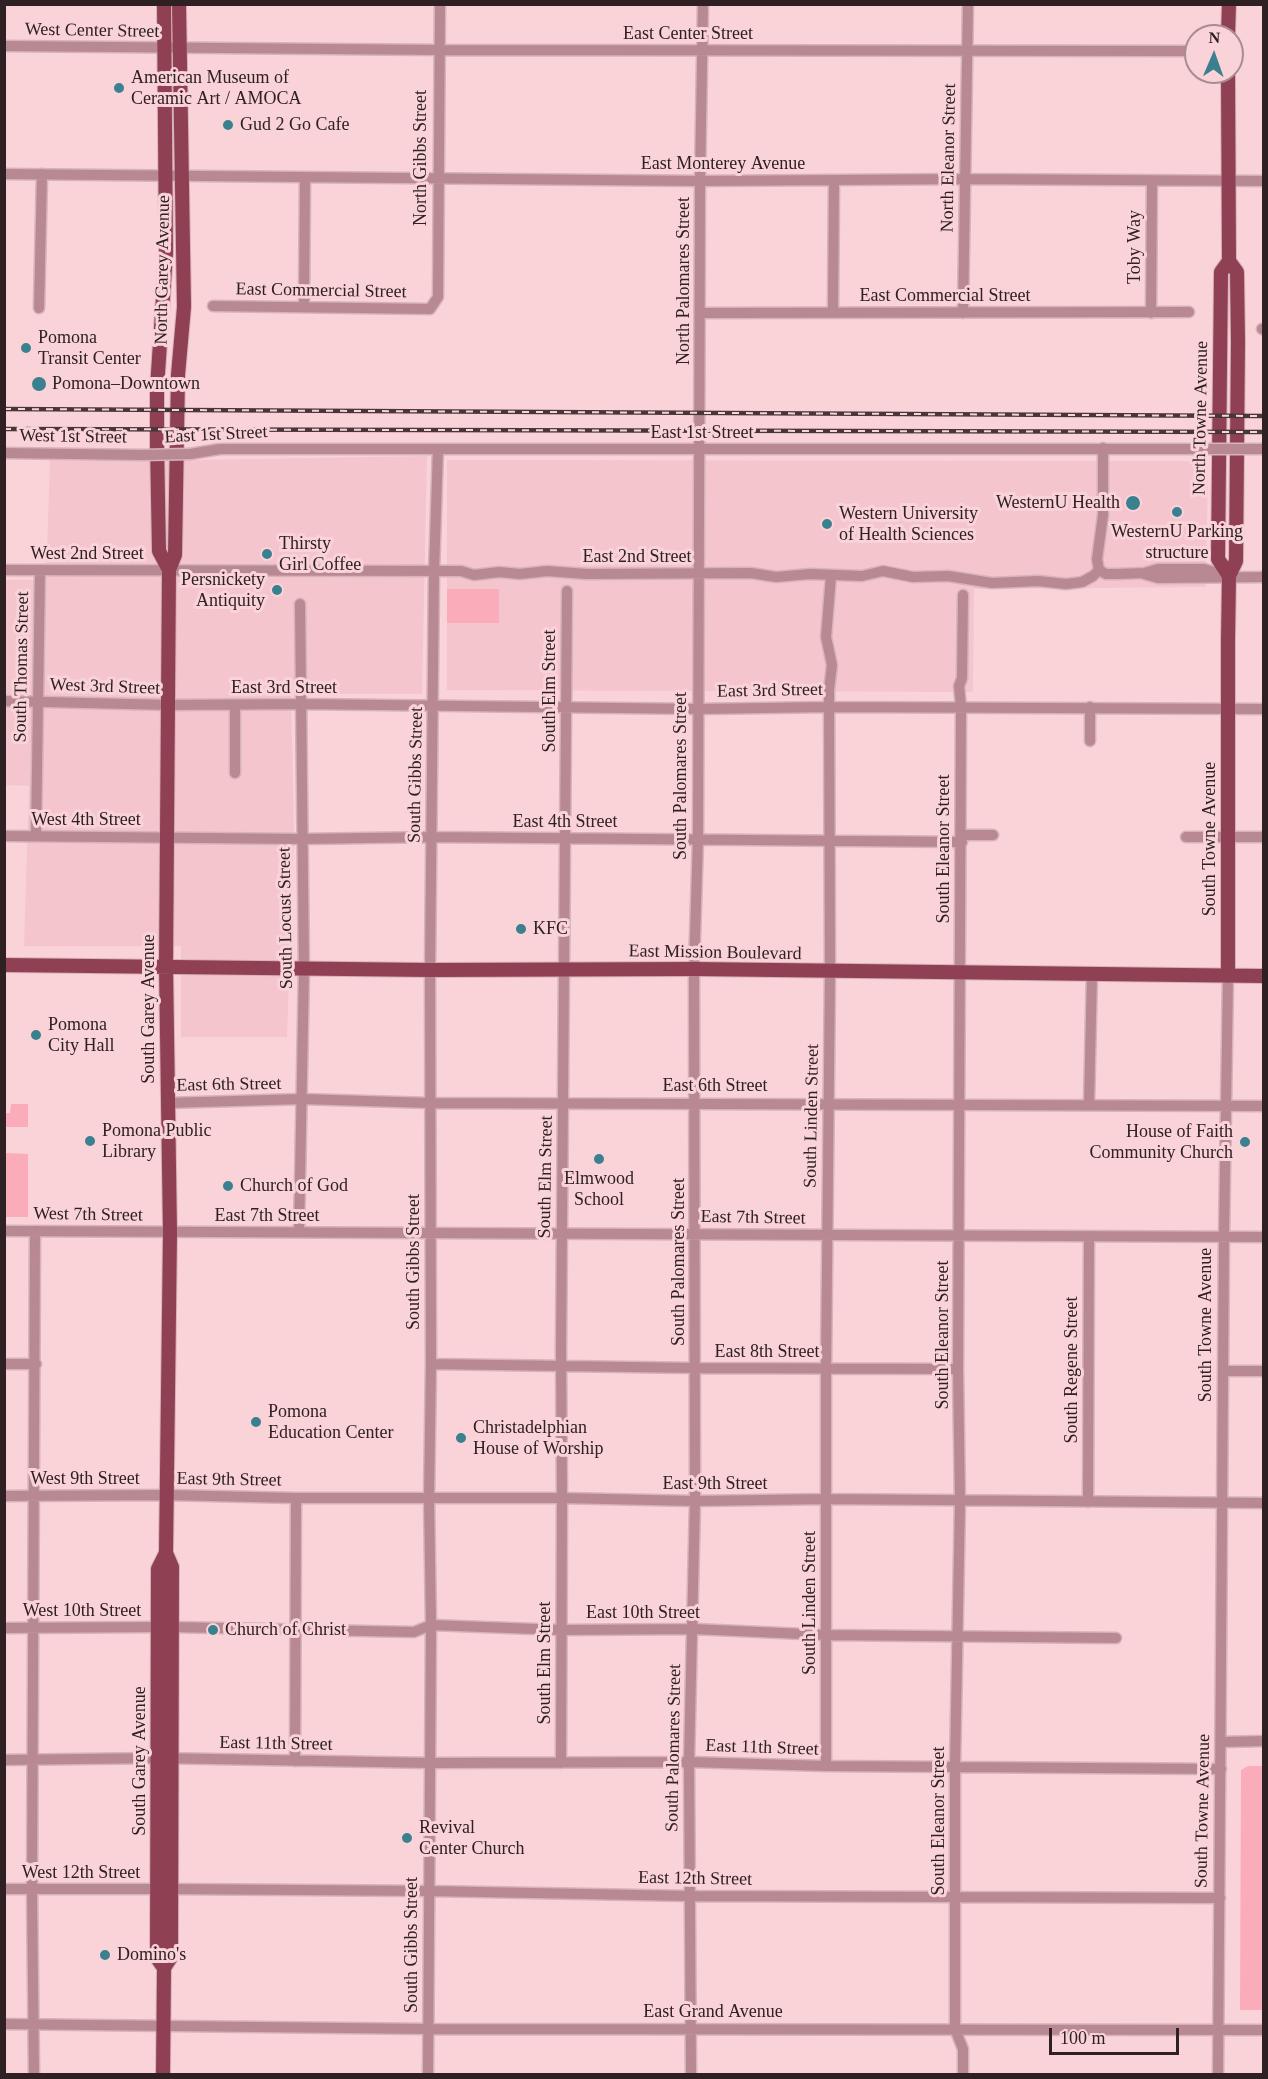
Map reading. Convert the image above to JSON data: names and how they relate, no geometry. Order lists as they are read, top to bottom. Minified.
{"streets":{"main road":["North Garey Avenue","North Towne Avenue","South Towne Avenue","East Mission Boulevard","South Garey Avenue"],"street":["West Center Street","East Center Street","North Gibbs Street","North Eleanor Street","East Monterey Avenue","Toby Way","North Palomares Street","East Commercial Street","East 1st Street","West 1st Street","West 2nd Street","East 2nd Street","South Thomas Street","West 3rd Street","East 3rd Street","South Elm Street","South Gibbs Street","South Palomares Street","West 4th Street","East 4th Street","South Eleanor Street","South Locust Street","East 6th Street","South Linden Street","West 7th Street","East 7th Street","East 8th Street","South Regene Street","West 9th Street","East 9th Street","West 10th Street","East 10th Street","East 11th Street","West 12th Street","East 12th Street","East Grand Avenue"]},"crossings":[["West Center Street","East Center Street"],["West Center Street","North Garey Avenue"],["East Center Street","North Gibbs Street"],["East Center Street","North Eleanor Street"],["East Center Street","North Garey Avenue"],["East Center Street","North Palomares Street"],["North Gibbs Street","East Monterey Avenue"],["North Gibbs Street","East Commercial Street"],["North Eleanor Street","East Monterey Avenue"],["North Eleanor Street","East Commercial Street"],["East Monterey Avenue","Toby Way"],["East Monterey Avenue","North Garey Avenue"],["East Monterey Avenue","North Palomares Street"],["East Monterey Avenue","North Towne Avenue"],["Toby Way","East Commercial Street"],["North Garey Avenue","West 2nd Street"],["North Garey Avenue","East 2nd Street"],["North Garey Avenue","South Garey Avenue"],["North Palomares Street","East Commercial Street"],["North Palomares Street","East 1st Street"],["North Palomares Street","South Palomares Street"],["North Towne Avenue","South Towne Avenue"],["East 1st Street","West 1st Street"],["East 1st Street","South Gibbs Street"],["East 1st Street","South Palomares Street"],["West 2nd Street","East 2nd Street"],["West 2nd Street","South Thomas Street"],["West 2nd Street","South Garey Avenue"],["East 2nd Street","South Gibbs Street"],["East 2nd Street","South Palomares Street"],["East 2nd Street","South Garey Avenue"],["East 2nd Street","South Linden Street"],["South Thomas Street","West 3rd Street"],["South Thomas Street","West 4th Street"],["West 3rd Street","East 3rd Street"],["West 3rd Street","South Garey Avenue"],["East 3rd Street","South Elm Street"],["East 3rd Street","South Gibbs Street"],["East 3rd Street","South Palomares Street"],["East 3rd Street","South Towne Avenue"],["East 3rd Street","South Eleanor Street"],["East 3rd Street","South Locust Street"],["East 3rd Street","South Garey Avenue"],["East 3rd Street","South Linden Street"],["South Elm Street","East 4th Street"],["South Elm Street","East Mission Boulevard"],["South Elm Street","East 6th Street"],["South Elm Street","East 7th Street"],["South Elm Street","East 8th Street"],["South Elm Street","East 9th Street"],["South Elm Street","East 10th Street"],["South Elm Street","East 11th Street"],["South Gibbs Street","East 4th Street"],["South Gibbs Street","East Mission Boulevard"],["South Gibbs Street","East 6th Street"],["South Gibbs Street","East 7th Street"],["South Gibbs Street","East 8th Street"],["South Gibbs Street","East 9th Street"],["South Gibbs Street","East 10th Street"],["South Gibbs Street","East 11th Street"],["South Gibbs Street","East 12th Street"],["South Gibbs Street","East Grand Avenue"],["South Palomares Street","East 4th Street"],["South Palomares Street","East Mission Boulevard"],["South Palomares Street","East 6th Street"],["South Palomares Street","East 7th Street"],["South Palomares Street","East 8th Street"],["South Palomares Street","East 9th Street"],["South Palomares Street","East 10th Street"],["South Palomares Street","East 11th Street"],["South Palomares Street","East 12th Street"],["South Palomares Street","East Grand Avenue"],["West 4th Street","East 4th Street"],["West 4th Street","South Garey Avenue"],["East 4th Street","South Eleanor Street"],["East 4th Street","South Locust Street"],["East 4th Street","South Garey Avenue"],["East 4th Street","South Linden Street"],["South Towne Avenue","East Mission Boulevard"],["South Towne Avenue","East 6th Street"],["South Towne Avenue","East 7th Street"],["South Towne Avenue","East 9th Street"],["South Towne Avenue","East 11th Street"],["South Towne Avenue","East 12th Street"],["South Towne Avenue","East Grand Avenue"],["South Eleanor Street","East Mission Boulevard"],["South Eleanor Street","East 6th Street"],["South Eleanor Street","East 7th Street"],["South Eleanor Street","East 8th Street"],["South Eleanor Street","East 9th Street"],["South Eleanor Street","East 10th Street"],["South Eleanor Street","East 11th Street"],["South Eleanor Street","East 12th Street"],["South Eleanor Street","East Grand Avenue"],["South Locust Street","East Mission Boulevard"],["South Locust Street","East 6th Street"],["South Locust Street","East 7th Street"],["East Mission Boulevard","South Garey Avenue"],["East Mission Boulevard","South Linden Street"],["South Garey Avenue","East 6th Street"],["South Garey Avenue","West 7th Street"],["South Garey Avenue","East 7th Street"],["South Garey Avenue","West 9th Street"],["South Garey Avenue","East 9th Street"],["South Garey Avenue","West 10th Street"],["South Garey Avenue","East 10th Street"],["South Garey Avenue","East 11th Street"],["South Garey Avenue","West 12th Street"],["South Garey Avenue","East 12th Street"],["South Garey Avenue","East Grand Avenue"],["East 6th Street","South Linden Street"],["South Linden Street","East 7th Street"],["South Linden Street","East 8th Street"],["South Linden Street","East 9th Street"],["South Linden Street","East 10th Street"],["South Linden Street","East 11th Street"],["West 7th Street","East 7th Street"],["East 7th Street","South Regene Street"],["South Regene Street","East 9th Street"],["West 9th Street","East 9th Street"],["West 10th Street","East 10th Street"],["West 12th Street","East 12th Street"]],"places":["American Museum of Ceramic Art / AMOCA","Gud 2 Go Cafe","Pomona Transit Center","Pomona–Downtown","WesternU Health","WesternU Parking structure","Western University of Health Sciences","Thirsty Girl Coffee","Persnickety Antiquity","KFC","Pomona City Hall","Pomona Public Library","House of Faith Community Church","Elmwood School","Church of God","Pomona Education Center","Christadelphian House of Worship","Church of Christ","Revival Center Church","Domino's"],"scale_bar":"100 m","north":"top"}
